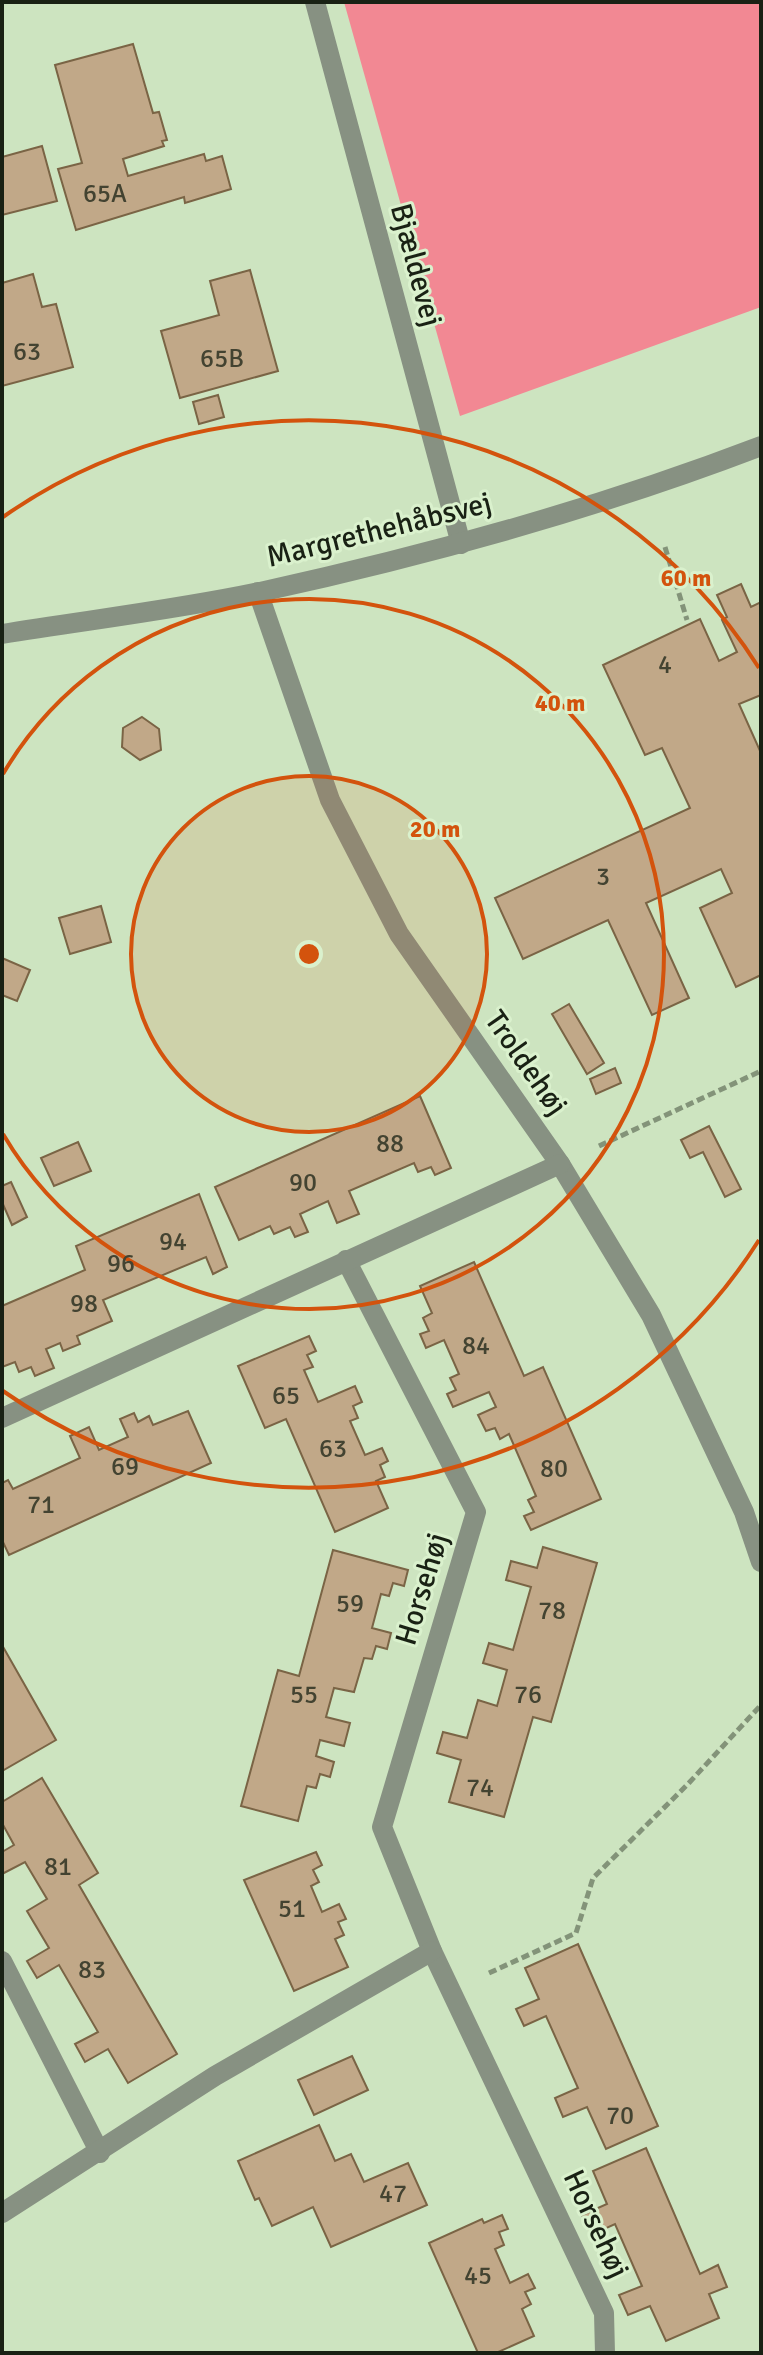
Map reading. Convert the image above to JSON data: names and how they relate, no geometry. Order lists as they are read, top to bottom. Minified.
{"streets":{"street":["Bjældevej","Margrethehåbsvej","Troldehøj","Horsehøj"]},"crossings":[["Bjældevej","Margrethehåbsvej"],["Margrethehåbsvej","Troldehøj"]],"house_numbers":["65A","63","65B","4","3","88","90","94","96","98","84","65","63","69","80","71","59","78","55","76","74","81","51","83","70","47","45"],"rings":["60 m","40 m","20 m"]}
